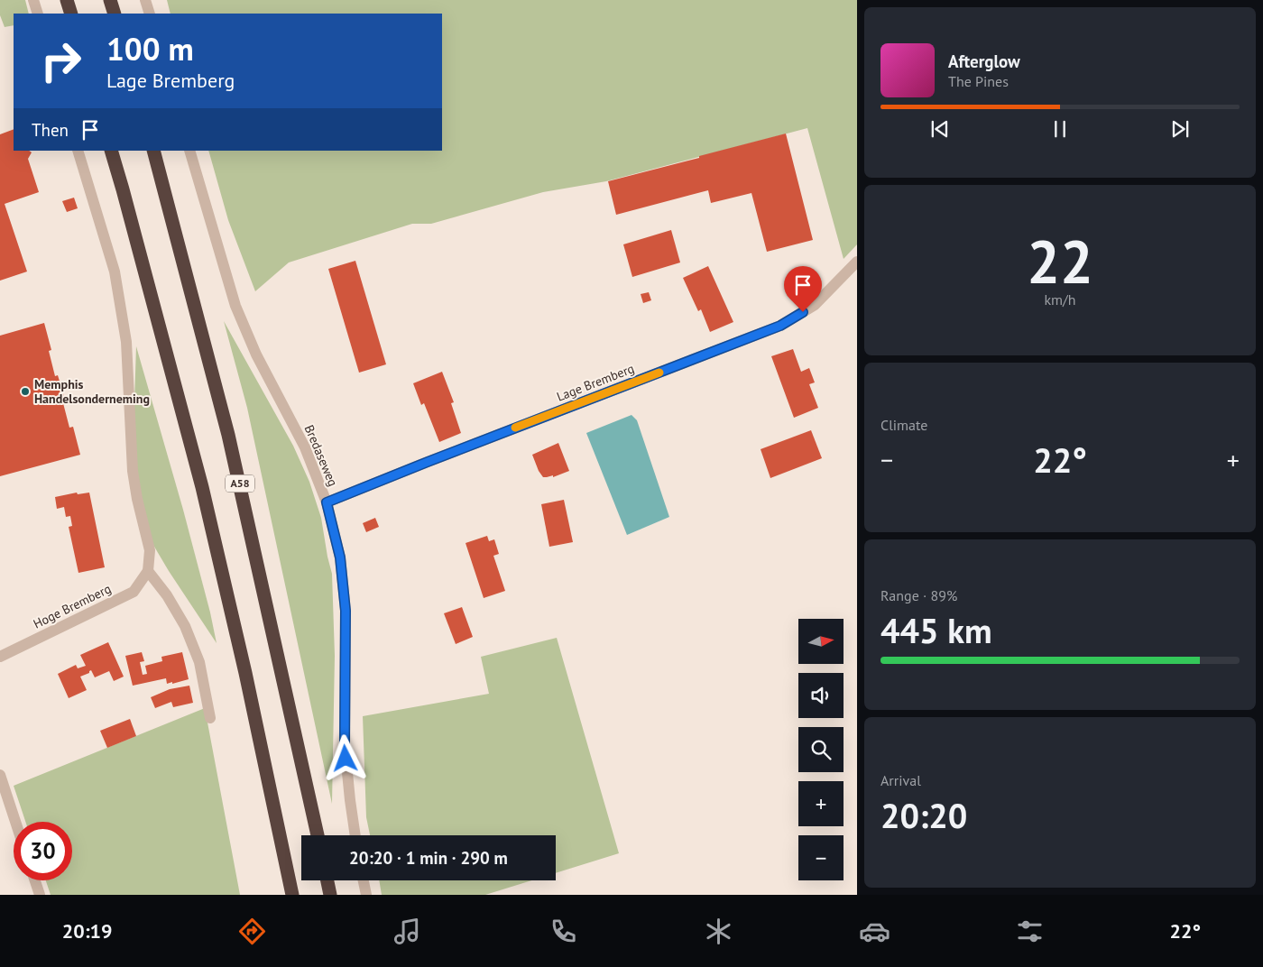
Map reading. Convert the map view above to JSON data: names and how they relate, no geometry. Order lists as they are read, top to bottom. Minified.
{"streets":{"highway":["A58"],"street":["Lage Bremberg","Bredaseweg","Hoge Bremberg"]},"crossings":[["Lage Bremberg","Bredaseweg"]],"places":["Memphis Handelsonderneming"],"north":"right","page":{"turn":["100 m","Lage Bremberg"],"song":["Afterglow","The Pines"],"then":"Then","tile":[["22","km/h"],"Climate",["Range · 89%","445 km"],["Arrival","20:20"]],"heat":["−","22°","+"],"map_buttons":["+","−"],"limit":"30","trip":"20:20 · 1 min · 290 m","tabs":["20:19","22°"]}}
